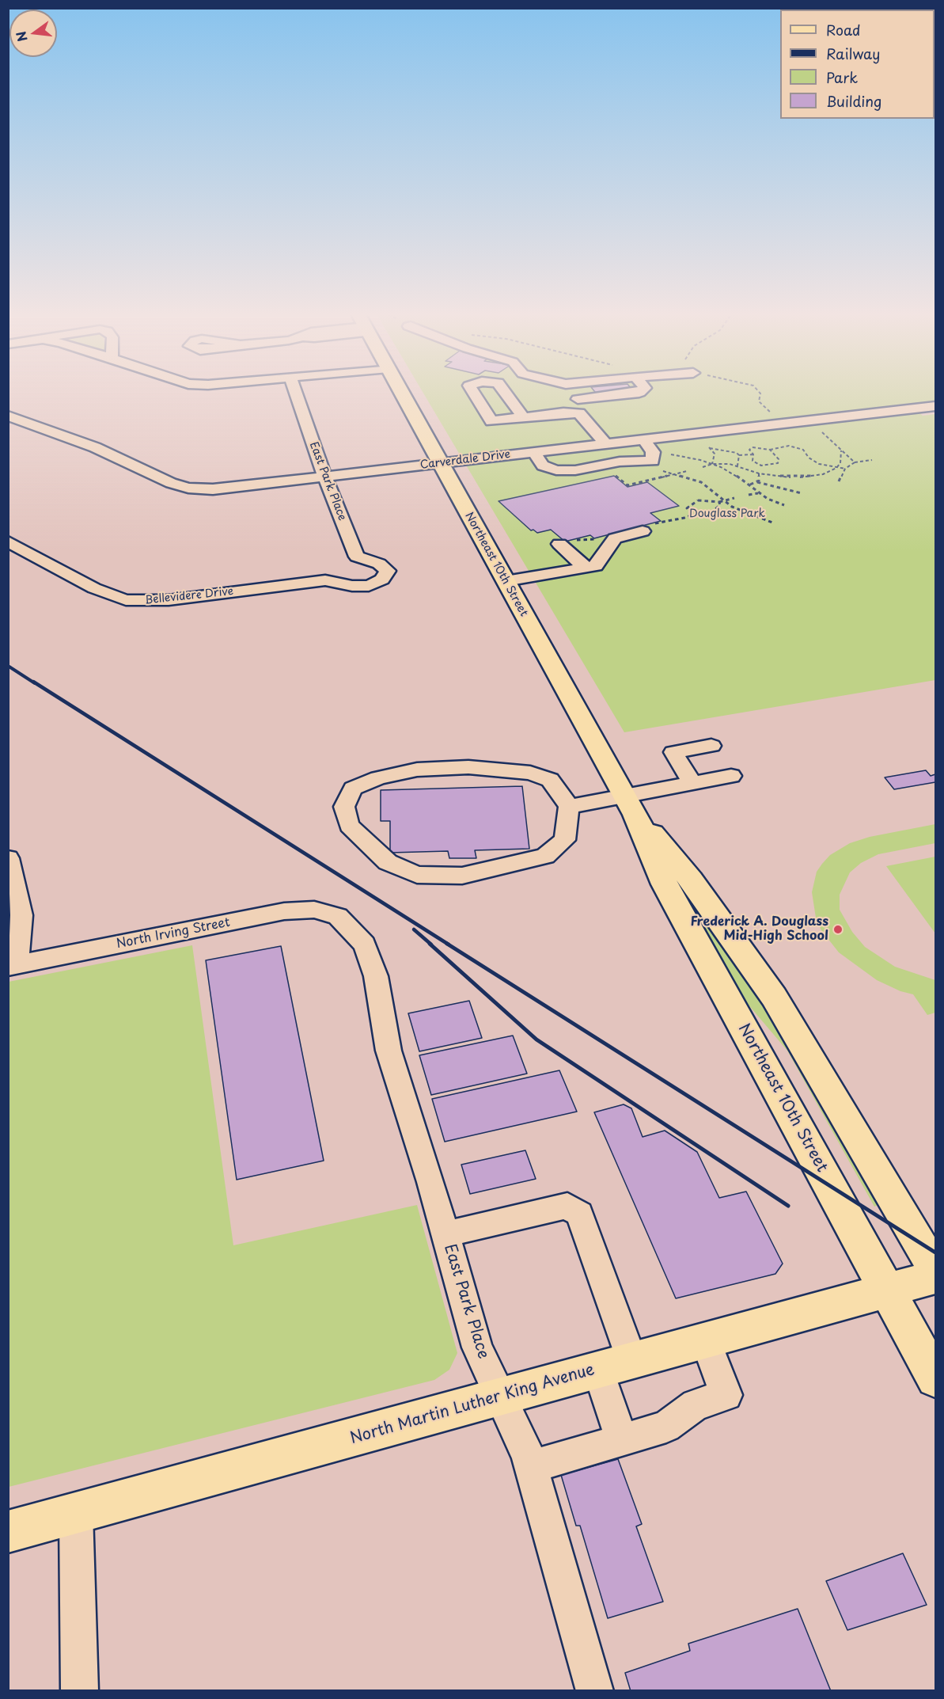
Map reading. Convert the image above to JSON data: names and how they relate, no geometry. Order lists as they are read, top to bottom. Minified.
{"streets":{"main road":["Northeast 10th Street","North Martin Luther King Avenue"],"street":["Carverdale Drive","East Park Place","Bellevidere Drive","North Irving Street"]},"crossings":[["Carverdale Drive","East Park Place"],["Carverdale Drive","Northeast 10th Street"],["East Park Place","Bellevidere Drive"],["East Park Place","North Irving Street"],["East Park Place","North Martin Luther King Avenue"],["Northeast 10th Street","North Martin Luther King Avenue"]],"parks":["Douglass Park"],"places":["Frederick A. Douglass Mid-High School"],"legend":["Road","Railway","Park","Building"],"north":"left"}
